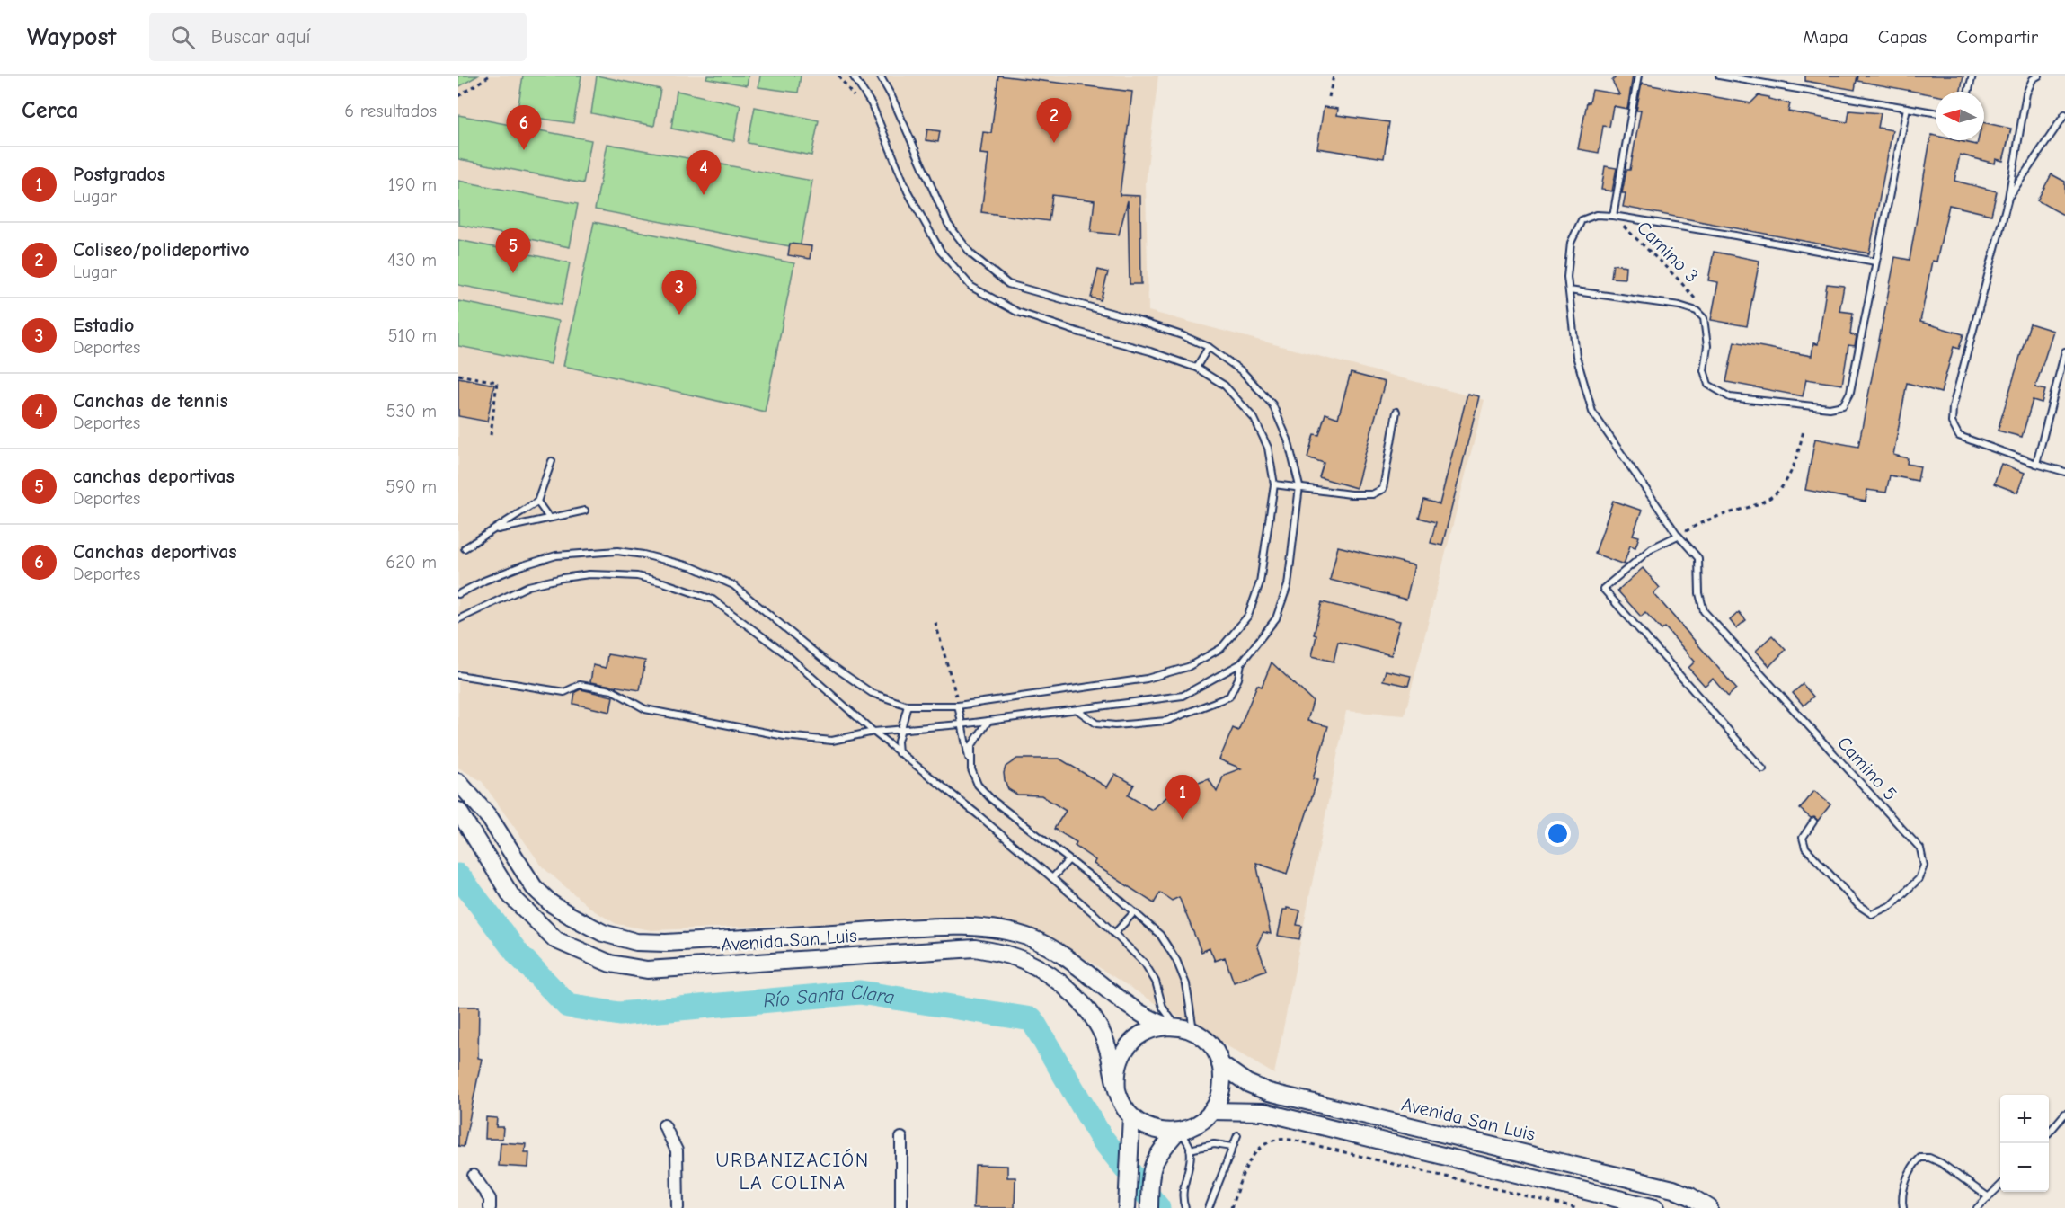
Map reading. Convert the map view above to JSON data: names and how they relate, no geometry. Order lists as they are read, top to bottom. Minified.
{"streets":{"street":["Avenida San Luis"],"lane":["Camino 5"],"path":["Camino 3"]},"districts":["URBANIZACIÓN LA COLINA"],"water":["Río Santa Clara"],"north":"left","page":{"header":"Waypost","search":"Buscar aquí","nav":["Mapa","Capas","Compartir"],"heading":["Cerca","6 resultados"],"pins":["2","6","4","5","3","1"],"list":[{"mark":"1","name":"Postgrados","note":"Lugar","value":"190 m"},{"mark":"2","name":"Coliseo/polideportivo","note":"Lugar","value":"430 m"},{"mark":"3","name":"Estadio","note":"Deportes","value":"510 m"},{"mark":"4","name":"Canchas de tennis","note":"Deportes","value":"530 m"},{"mark":"5","name":"canchas deportivas","note":"Deportes","value":"590 m"},{"mark":"6","name":"Canchas deportivas","note":"Deportes","value":"620 m"}],"map_buttons":["+","−"]}}
